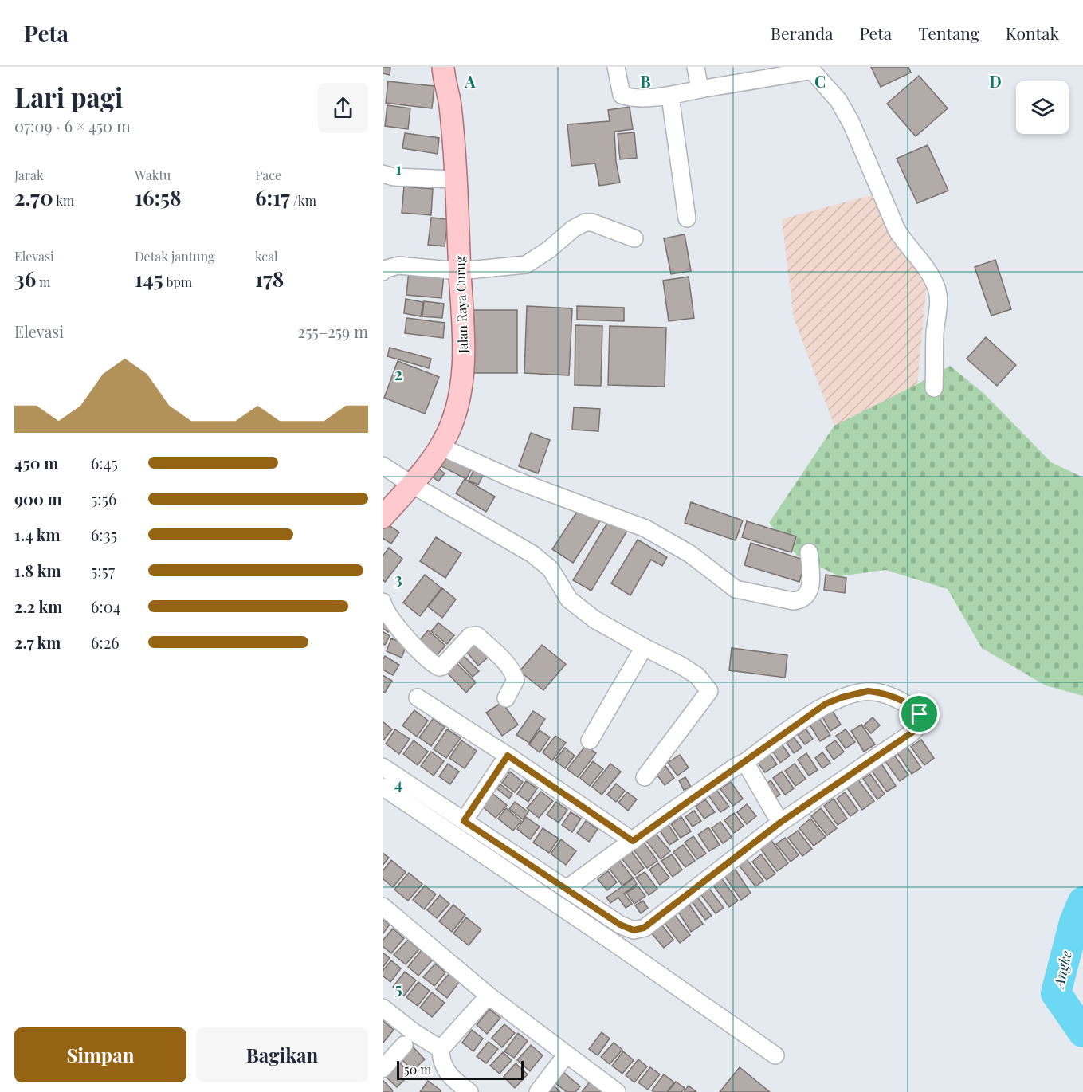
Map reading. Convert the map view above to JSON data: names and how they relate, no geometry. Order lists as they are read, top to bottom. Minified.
{"streets":{"main road":["Jalan Raya Curug"]},"water":["Angke"],"scale_bar":"50 m","page":{"header":"Peta","nav":["Beranda","Peta","Tentang","Kontak"],"heading":["Lari pagi","07:09 · 6 × 450 m"],"stats":[["Jarak","2.70 km"],["Waktu","16:58"],["Pace","6:17 /km"],["Elevasi","36 m"],["Detak jantung","145 bpm"],["kcal","178"]],"chart":["Elevasi","255–259 m"],"list":[{"name":"450 m","note":"6:45"},{"name":"900 m","note":"5:56"},{"name":"1.4 km","note":"6:35"},{"name":"1.8 km","note":"5:57"},{"name":"2.2 km","note":"6:04"},{"name":"2.7 km","note":"6:26"}],"buttons":["Simpan","Bagikan"],"scale":"50 m"},"grid":{"columns":["A","B","C","D"],"rows":["1","2","3","4","5"]}}
